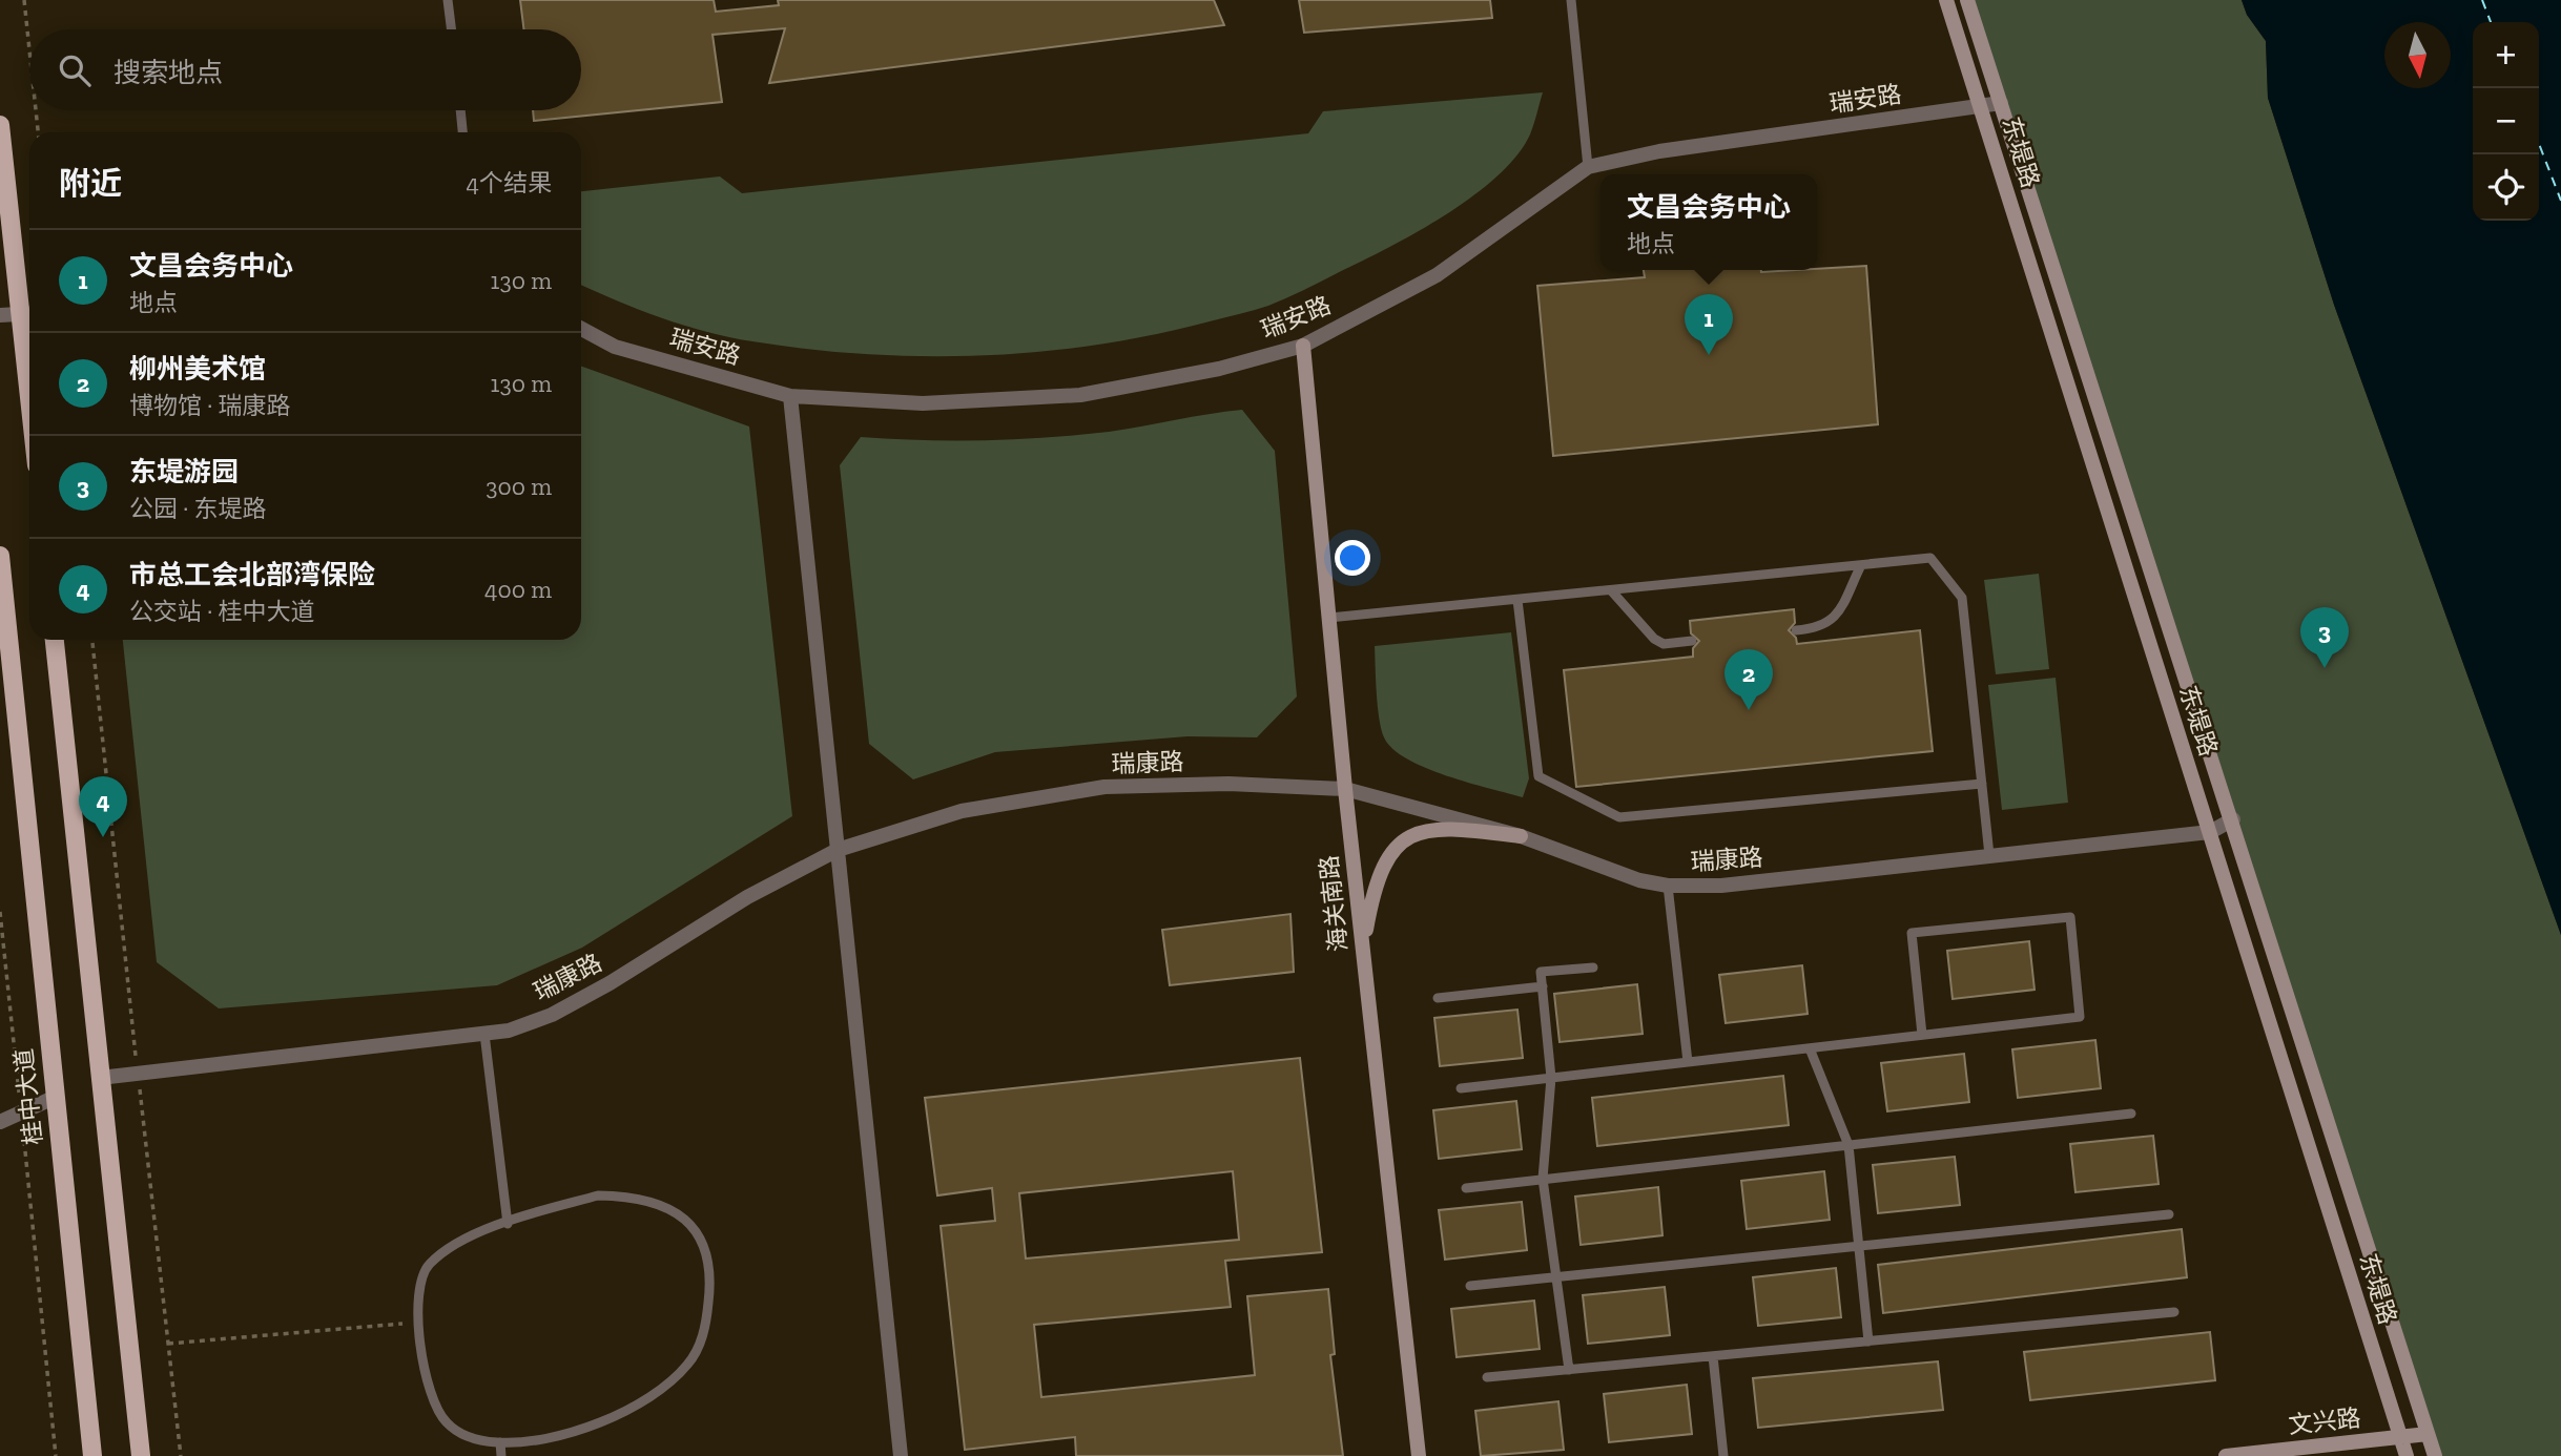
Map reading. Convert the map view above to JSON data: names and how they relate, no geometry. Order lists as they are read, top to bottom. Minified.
{"streets":{"main road":["东堤路","海关南路","桂中大道","文兴路"],"street":["瑞安路","瑞康路"]},"crossings":[["瑞安路","东堤路"],["瑞安路","海关南路"],["东堤路","瑞康路"],["东堤路","文兴路"],["瑞康路","海关南路"]],"north":"bottom","page":{"map_buttons":["+","−"],"search":"搜索地点","heading":["附近","4个结果"],"popup":["文昌会务中心","地点"],"list":[{"mark":"1","name":"文昌会务中心","note":"地点","value":"130 m"},{"mark":"2","name":"柳州美术馆","note":"博物馆 · 瑞康路","value":"130 m"},{"mark":"3","name":"东堤游园","note":"公园 · 东堤路","value":"300 m"},{"mark":"4","name":"市总工会北部湾保险","note":"公交站 · 桂中大道","value":"400 m"}],"pins":["1","3","2","4"]}}
